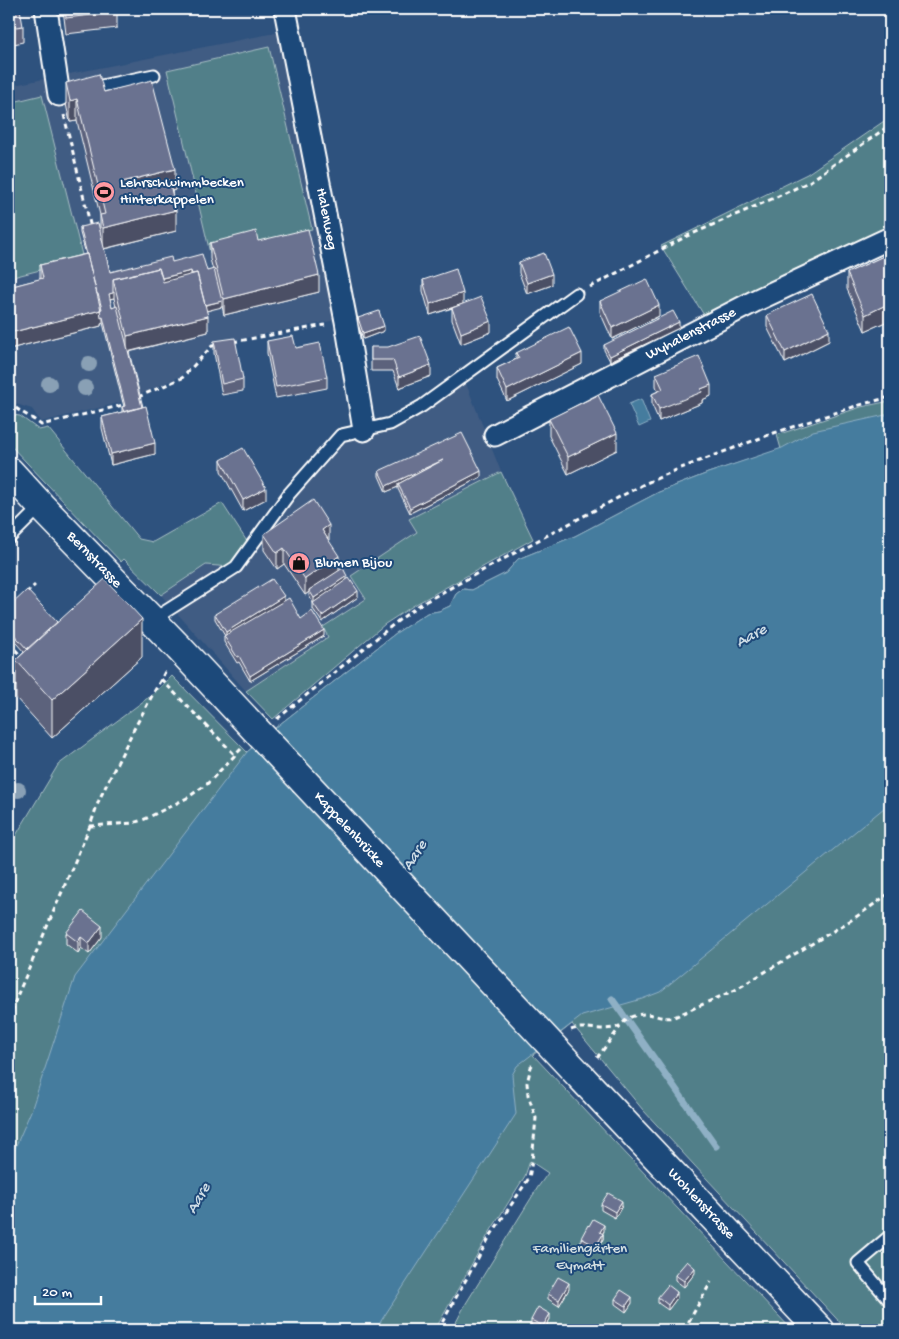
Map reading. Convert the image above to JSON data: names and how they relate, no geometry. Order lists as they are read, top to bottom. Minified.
{"streets":{"main road":["Bernstrasse","Kappelenbrücke","Wohlenstrasse"],"street":["Halenweg","Wyhalenstrasse"]},"crossings":[["Bernstrasse","Kappelenbrücke"],["Kappelenbrücke","Wohlenstrasse"]],"water":["Aare"],"parks":["Familiengärten Eymatt"],"places":{"sports":["Lehrschwimmbecken Hinterkappelen"],"shop":["Blumen Bijou"]},"scale_bar":"20 m"}
